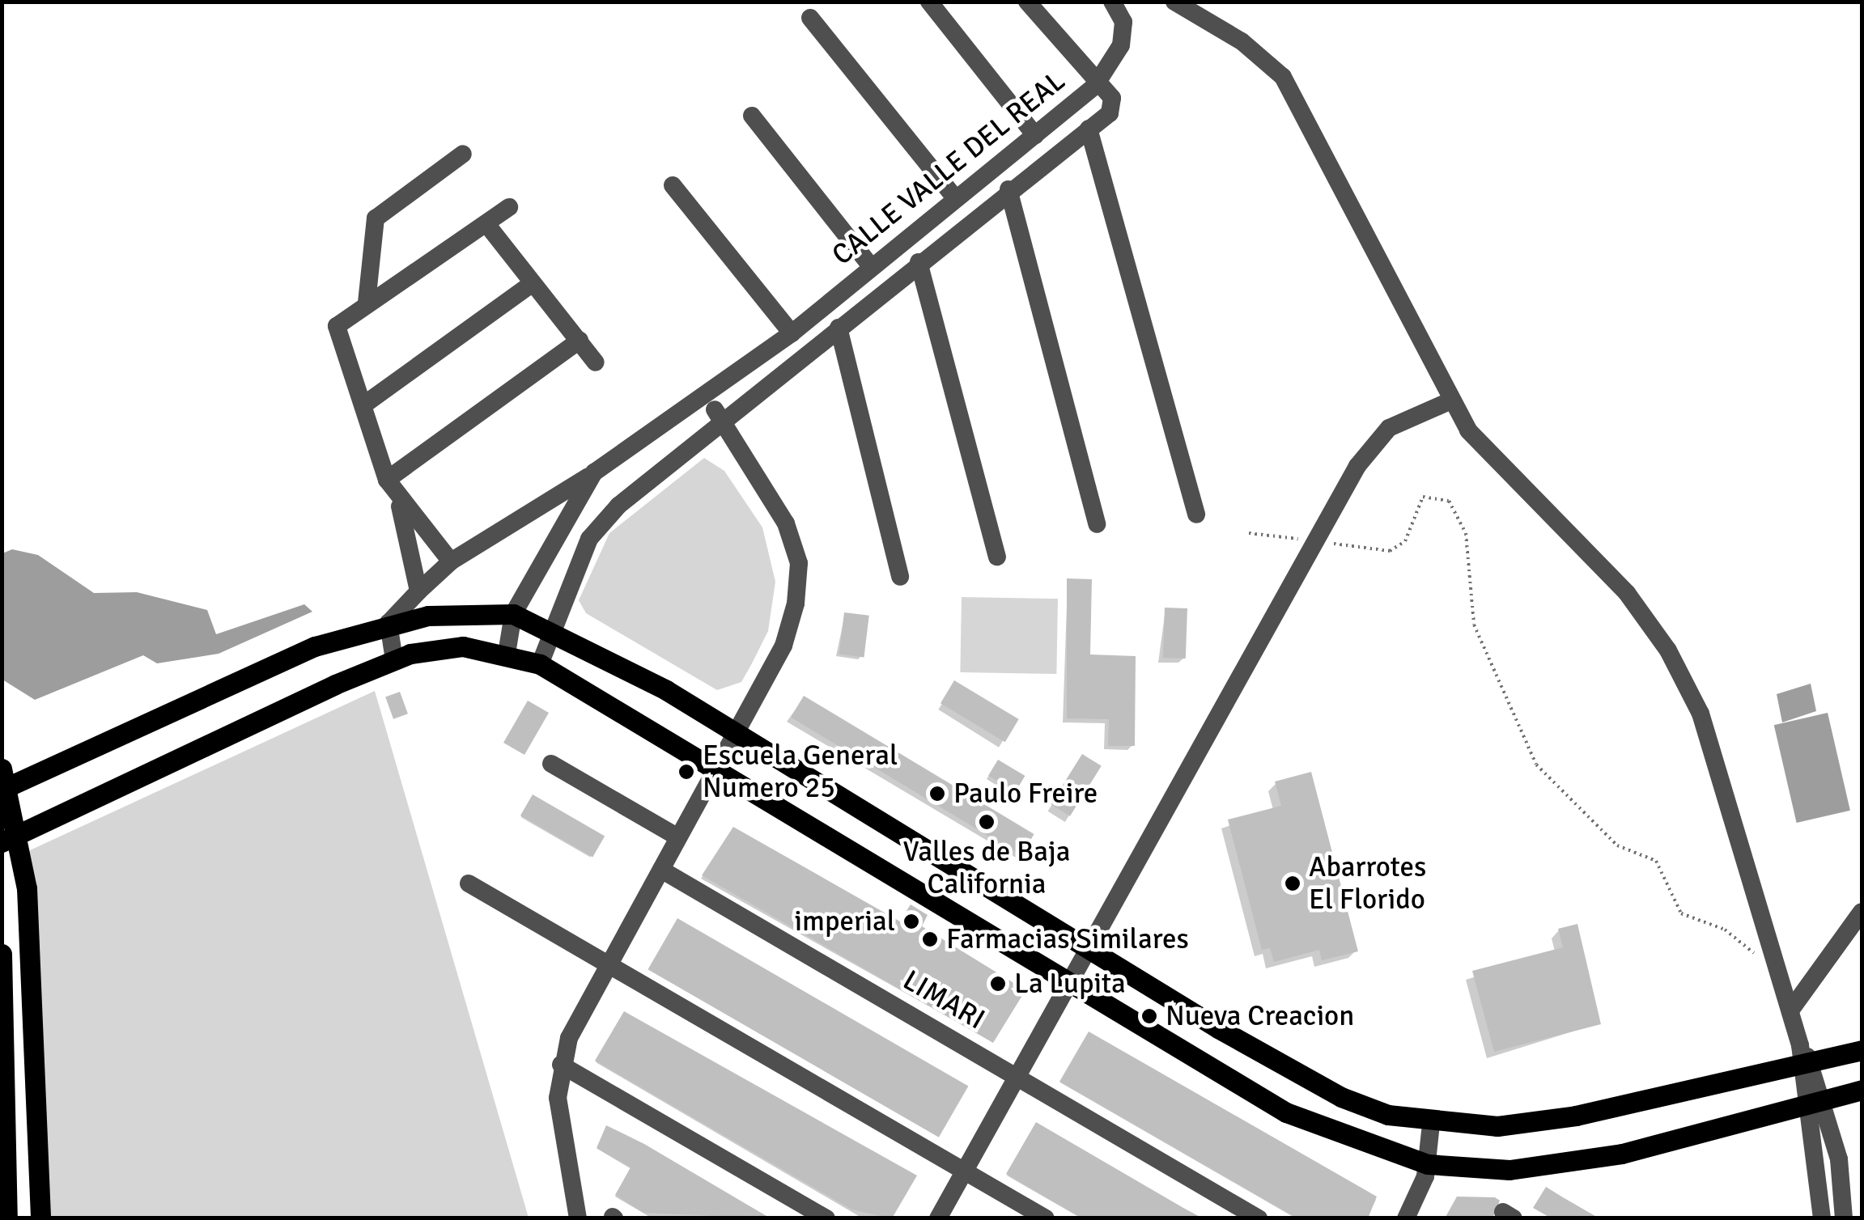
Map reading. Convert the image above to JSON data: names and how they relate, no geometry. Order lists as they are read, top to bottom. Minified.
{"streets":{"street":["CALLE VALLE DEL REAL","LIMARI"]},"places":["Escuela General Numero 25","Paulo Freire","Valles de Baja California","Abarrotes El Florido","imperial","Farmacias Similares","La Lupita","Nueva Creacion"]}
